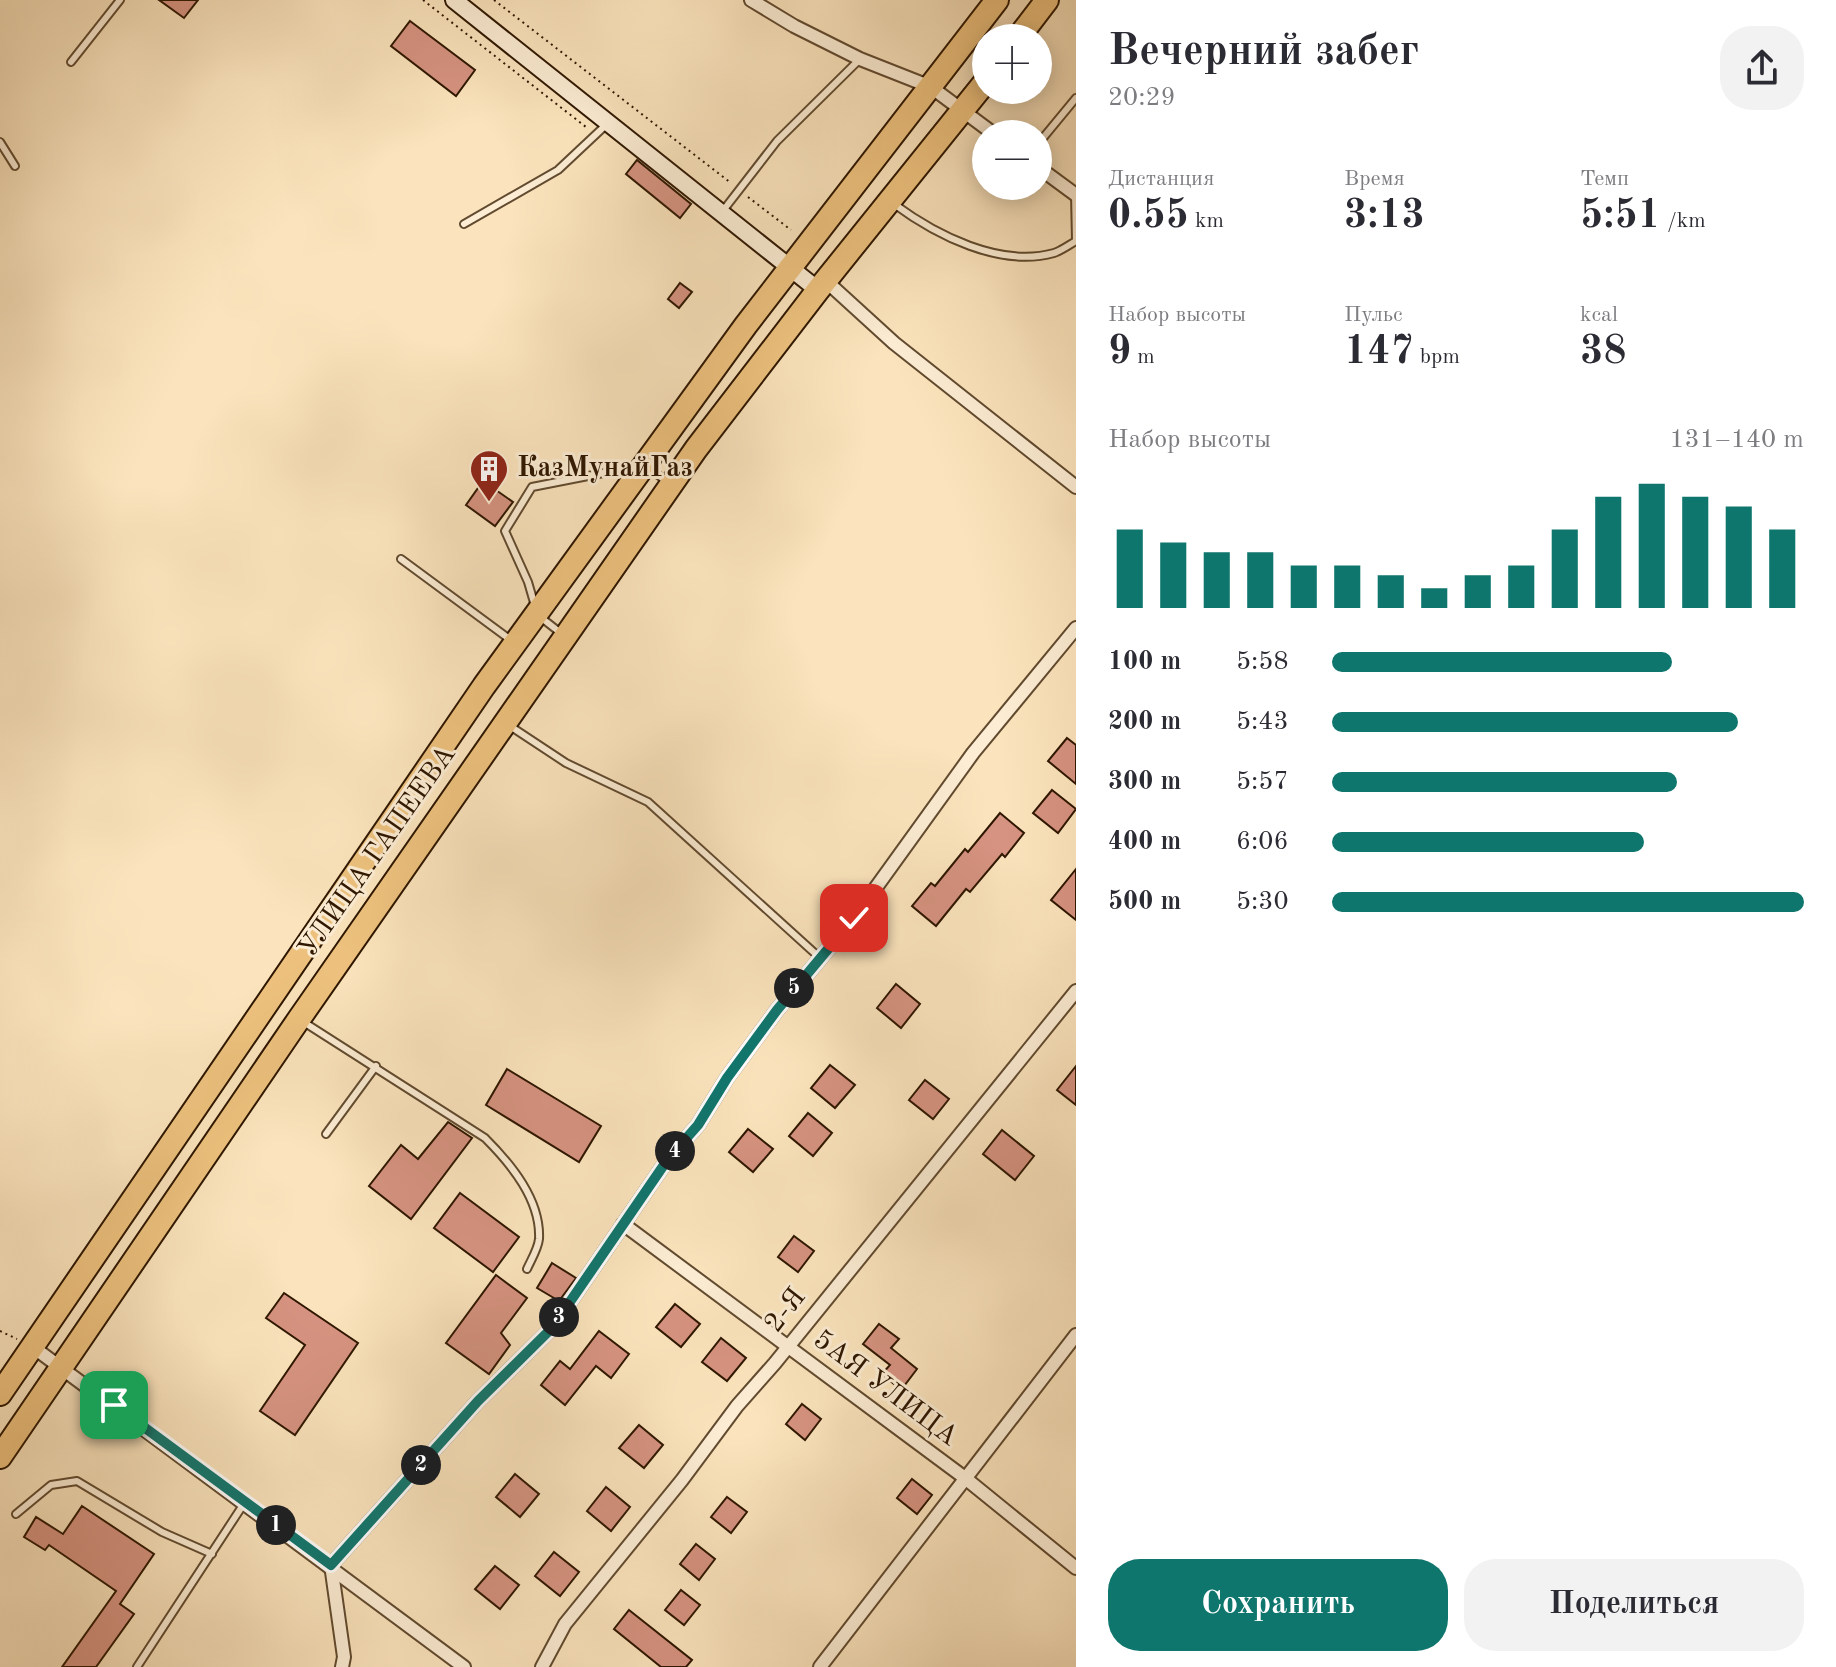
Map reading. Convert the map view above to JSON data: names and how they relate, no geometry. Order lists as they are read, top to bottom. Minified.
{"streets":{"highway":["УЛИЦА ГАПЕЕВА"],"street":["2-Я","5АЯ УЛИЦА"]},"crossings":[["2-Я","5АЯ УЛИЦА"]],"places":{"building":["КазМунайГаз"]},"page":{"heading":["Вечерний забег","20:29"],"map_buttons":["+","−"],"stats":[["Дистанция","0.55 km"],["Время","3:13"],["Темп","5:51 /km"],["Набор высоты","9 m"],["Пульс","147 bpm"],["kcal","38"]],"chart":["Набор высоты","131–140 m"],"list":[{"name":"100 m","note":"5:58"},{"name":"200 m","note":"5:43"},{"name":"300 m","note":"5:57"},{"name":"400 m","note":"6:06"},{"name":"500 m","note":"5:30"}],"pins":["5","4","3","2","1"],"buttons":["Сохранить","Поделиться"]}}
